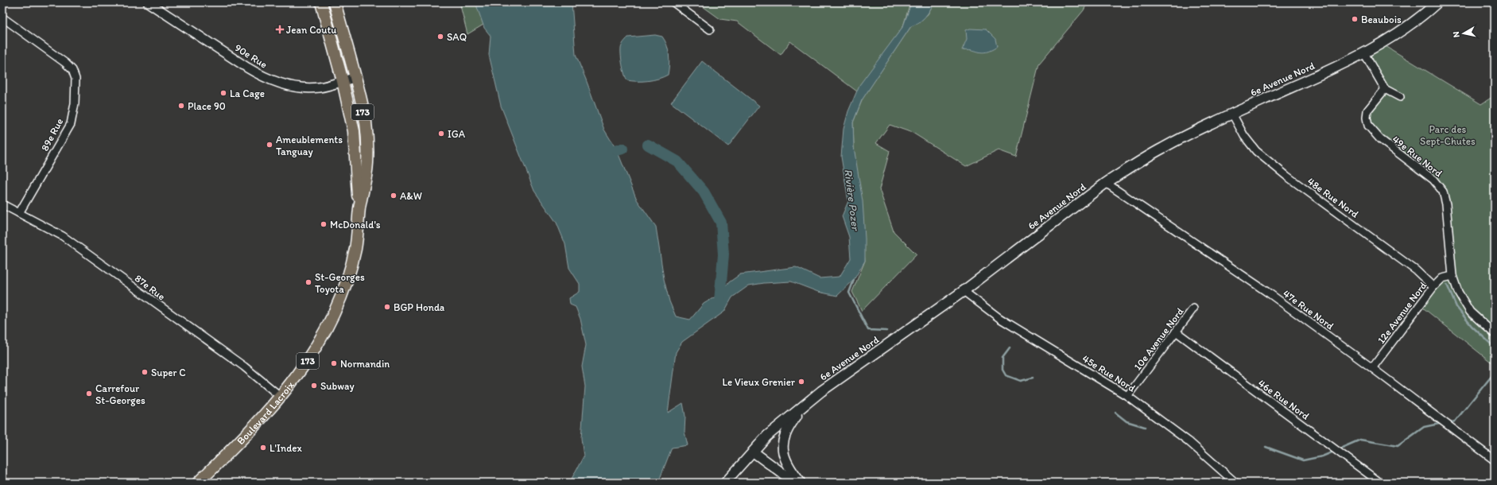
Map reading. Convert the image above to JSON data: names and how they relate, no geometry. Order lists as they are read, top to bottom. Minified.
{"streets":{"main road":["6e Avenue Nord","173","Boulevard Lacroix"],"street":["90e Rue","89e Rue","49e Rue Nord","48e Rue Nord","87e Rue","47e Rue Nord","12e Avenue Nord","10e Avenue Nord","45e Rue Nord","46e Rue Nord"]},"crossings":[["90e Rue","Boulevard Lacroix"],["6e Avenue Nord","48e Rue Nord"],["6e Avenue Nord","47e Rue Nord"],["6e Avenue Nord","45e Rue Nord"],["89e Rue","87e Rue"],["49e Rue Nord","12e Avenue Nord"],["48e Rue Nord","12e Avenue Nord"],["87e Rue","Boulevard Lacroix"],["47e Rue Nord","12e Avenue Nord"],["10e Avenue Nord","45e Rue Nord"],["10e Avenue Nord","46e Rue Nord"]],"water":["Rivière Pozer"],"parks":["Parc des Sept-Chutes"],"places":{"other":["Beaubois","SAQ","La Cage","Place 90","IGA","Ameublements Tanguay","A&W","McDonald's","St-Georges Toyota","BGP Honda","Normandin","Super C","Le Vieux Grenier","Subway","Carrefour St-Georges","L'Index"],"health":["Jean Coutu"]},"north":"left"}
